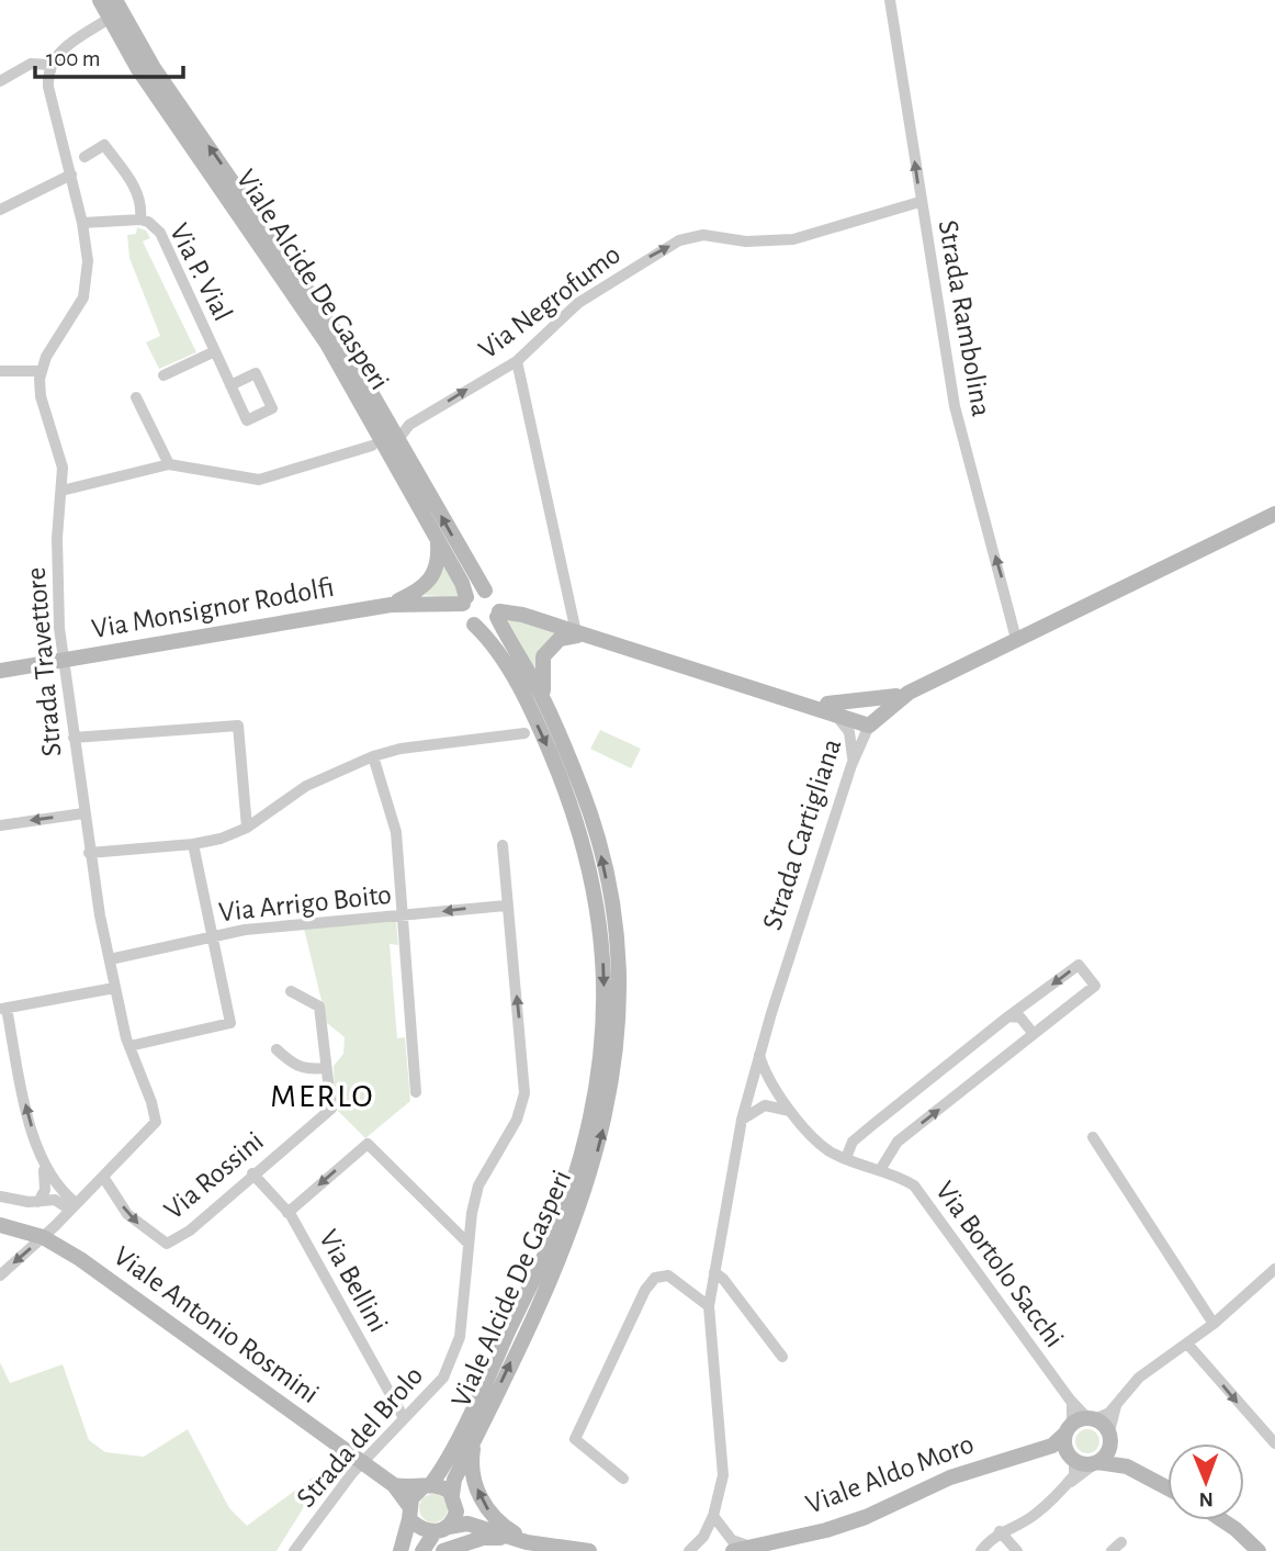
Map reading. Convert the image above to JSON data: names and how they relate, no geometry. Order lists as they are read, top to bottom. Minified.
{"streets":{"main road":["Viale Alcide De Gasperi","Via Monsignor Rodolfi","Strada Cartigliana","Viale Antonio Rosmini","Viale Aldo Moro"],"street":["Via P. Vial","Via Negrofumo","Strada Rambolina","Strada Travettore","Via Arrigo Boito","Via Rossini","Via Bortolo Sacchi","Via Bellini","Strada del Brolo"]},"crossings":[["Viale Alcide De Gasperi","Via Negrofumo"],["Viale Alcide De Gasperi","Via Monsignor Rodolfi"],["Viale Alcide De Gasperi","Viale Antonio Rosmini"],["Via Negrofumo","Strada Rambolina"],["Strada Rambolina","Strada Cartigliana"],["Via Monsignor Rodolfi","Strada Travettore"],["Strada Travettore","Via Arrigo Boito"],["Strada Travettore","Via Rossini"],["Strada Travettore","Viale Antonio Rosmini"],["Strada Cartigliana","Via Bortolo Sacchi"],["Via Arrigo Boito","Strada del Brolo"],["Via Rossini","Via Bellini"],["Via Bortolo Sacchi","Viale Aldo Moro"],["Via Bellini","Strada del Brolo"],["Viale Antonio Rosmini","Strada del Brolo"]],"one_way":["Via Negrofumo","Strada Rambolina","Strada del Brolo"],"districts":["MERLO"],"scale_bar":"100 m","north":"bottom"}
